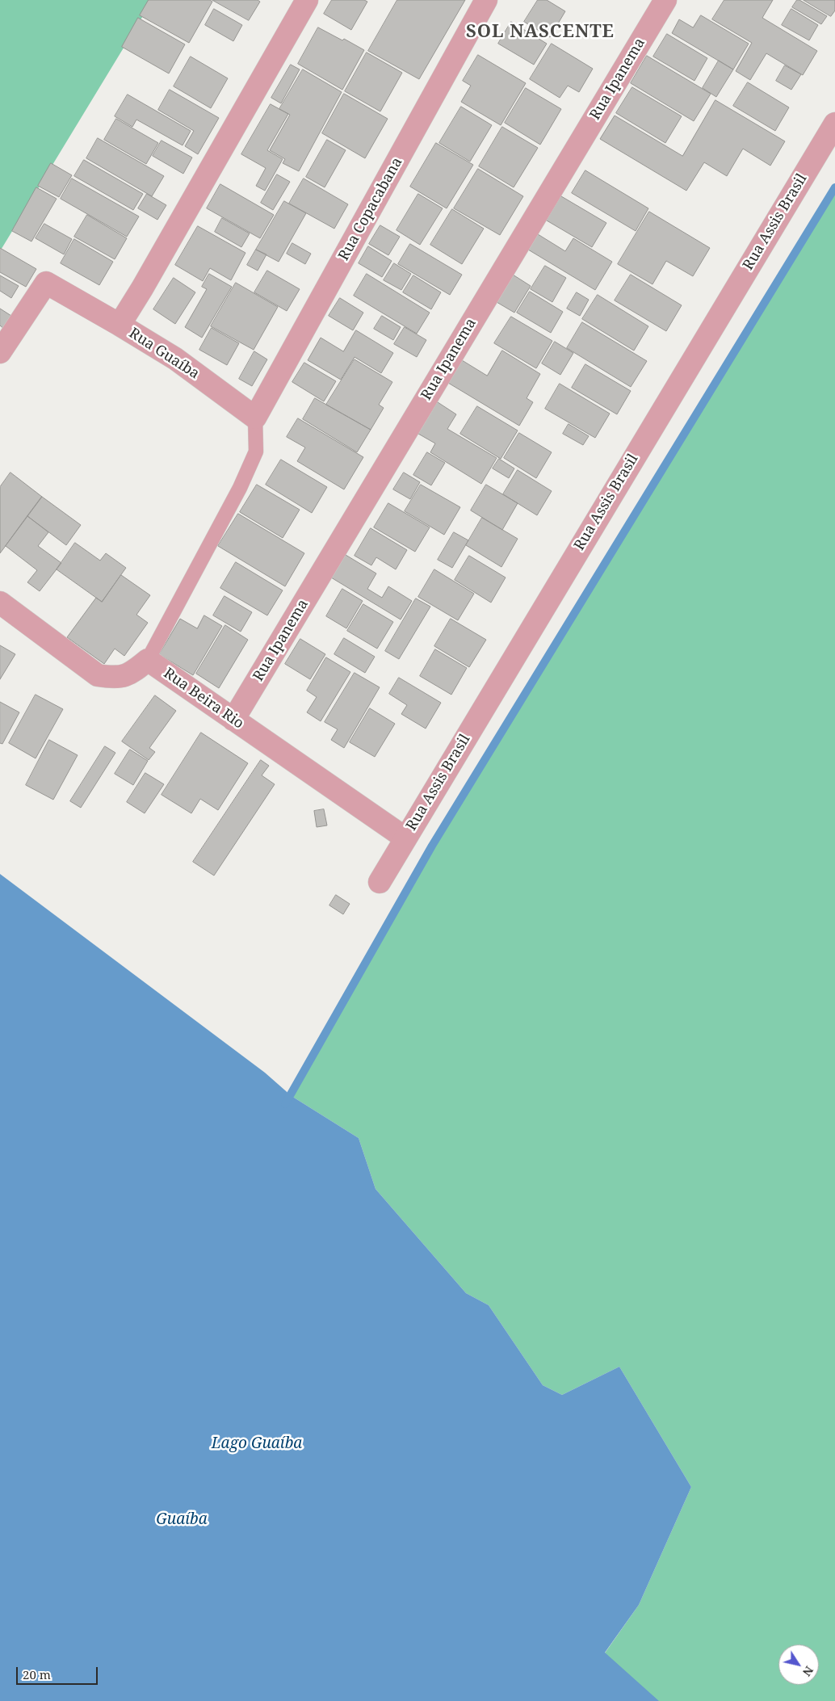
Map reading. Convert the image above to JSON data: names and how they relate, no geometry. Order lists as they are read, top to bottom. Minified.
{"streets":{"street":["Rua Ipanema","Rua Copacabana","Rua Assis Brasil","Rua Guaíba","Rua Beira Rio"]},"crossings":[["Rua Ipanema","Rua Beira Rio"],["Rua Copacabana","Rua Guaíba"],["Rua Assis Brasil","Rua Beira Rio"]],"districts":["SOL NASCENTE"],"water":["Lago Guaíba","Guaíba"],"scale_bar":"20 m","north":"bottom right"}
